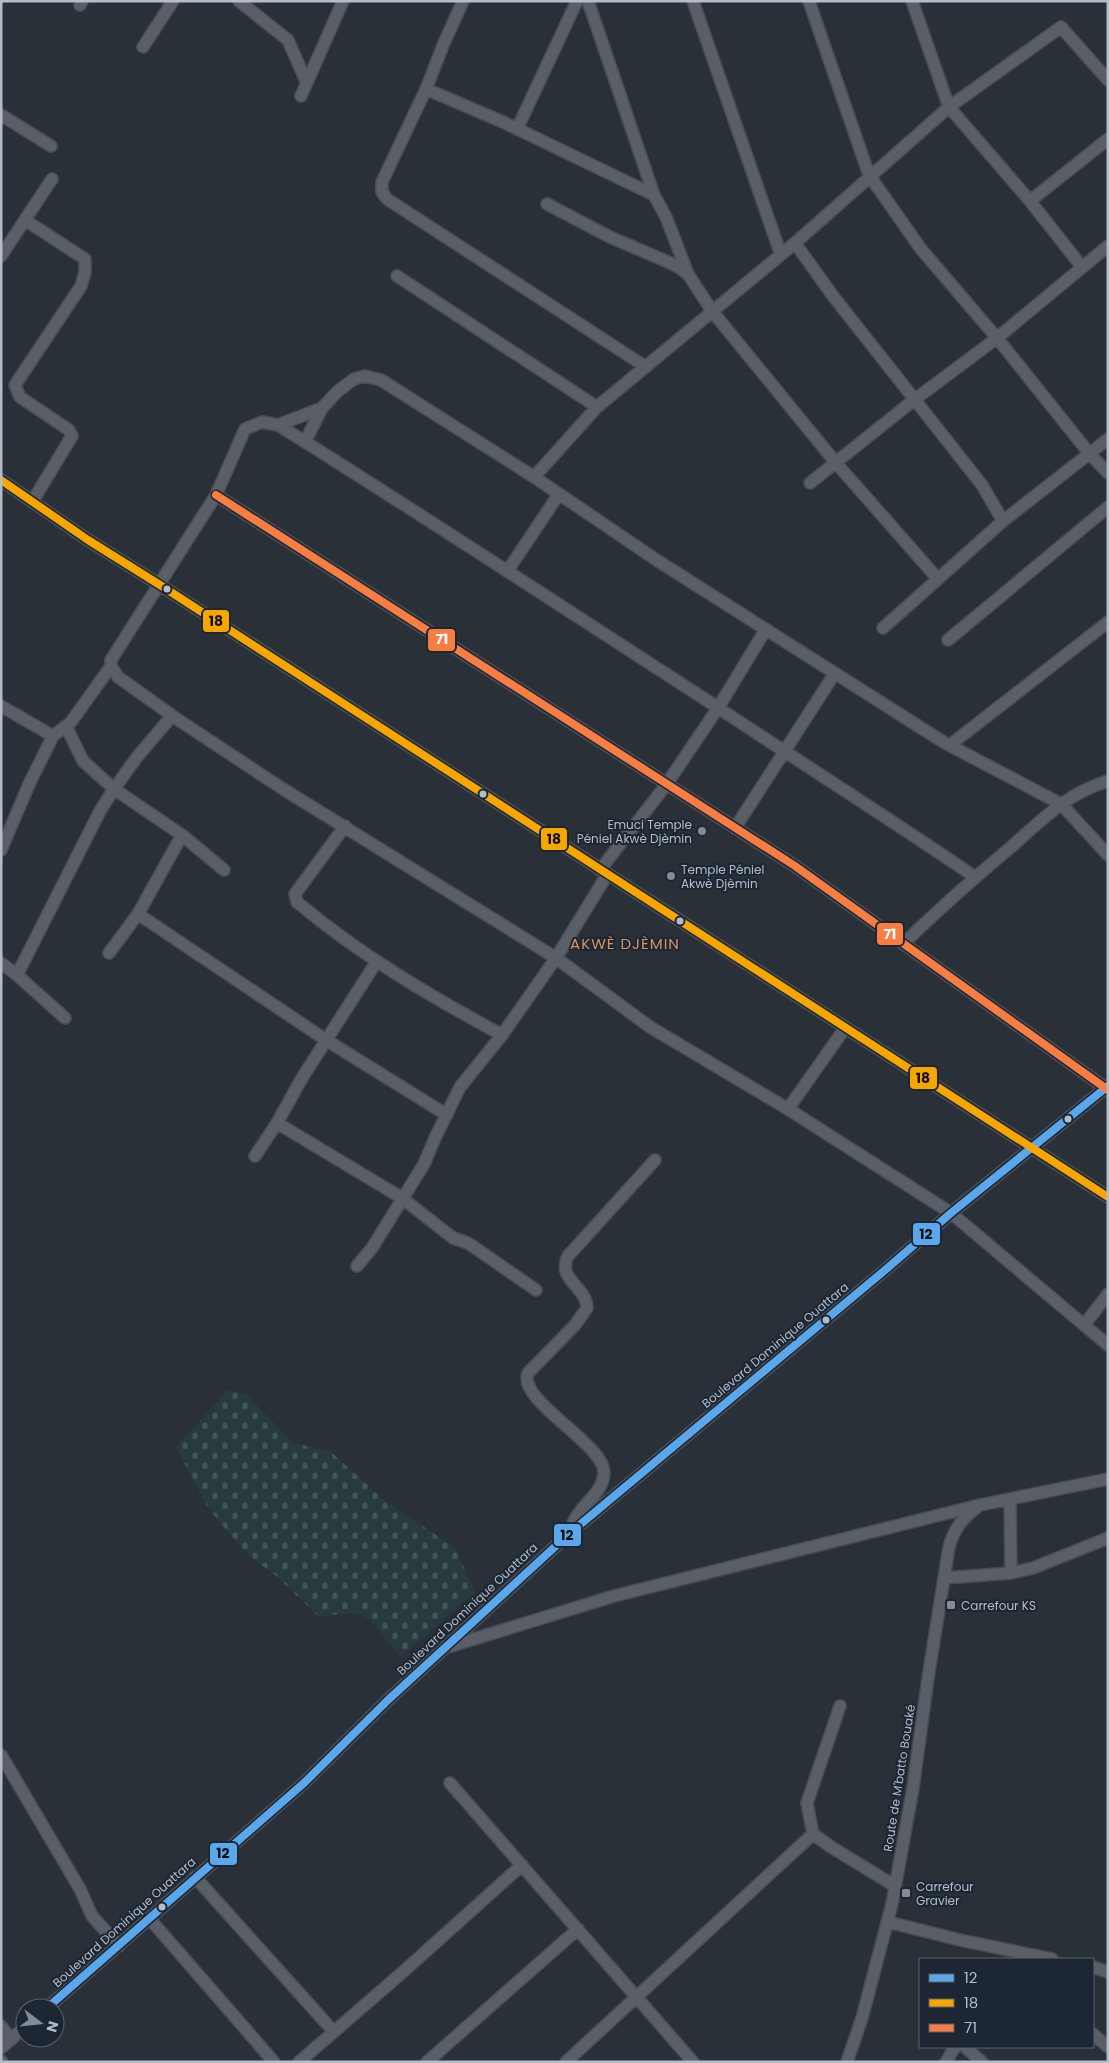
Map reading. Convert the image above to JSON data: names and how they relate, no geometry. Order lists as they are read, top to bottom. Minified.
{"streets":{"street":["Boulevard Dominique Ouattara","Route de M'batto Bouaké"]},"districts":["AKWÈ DJÈMIN"],"places":{"other":["Emuci Temple Péniel Akwè Djèmin","Temple Péniel Akwè Djèmin"],"transit":["Carrefour KS","Carrefour Gravier"]},"lines":["transit line 18","transit line 71","transit line 12"],"legend":["12","18","71"],"north":"right"}
